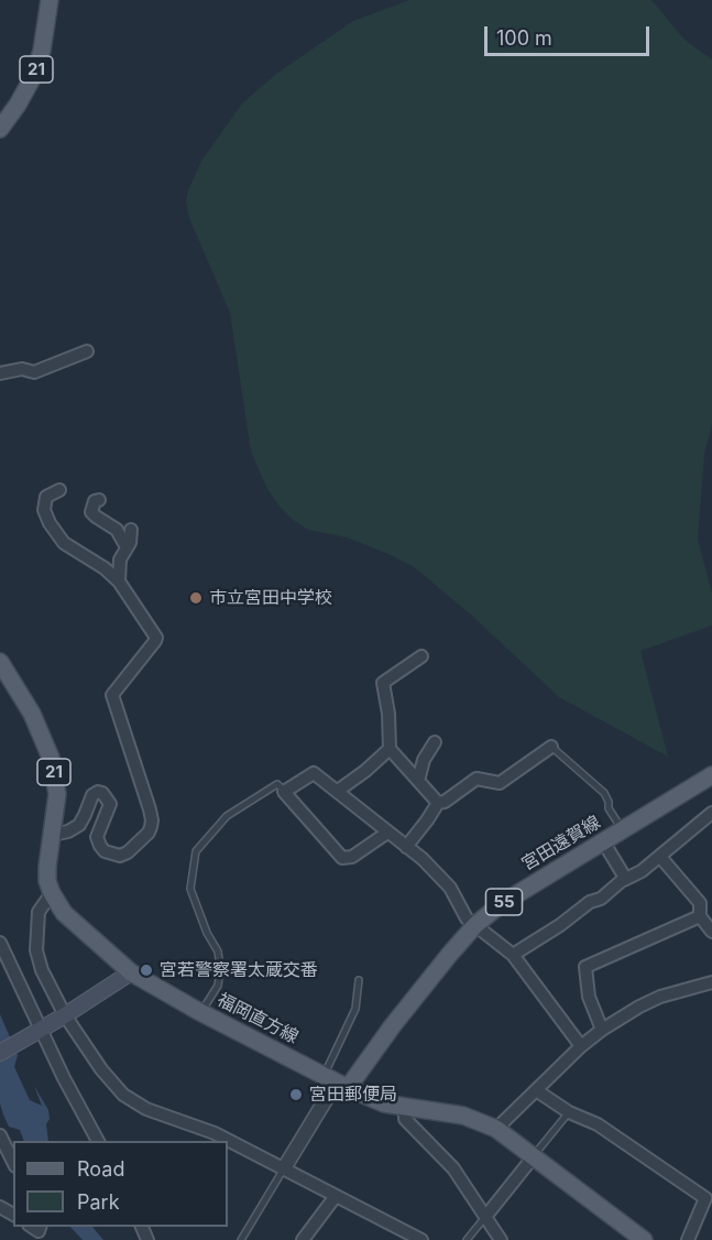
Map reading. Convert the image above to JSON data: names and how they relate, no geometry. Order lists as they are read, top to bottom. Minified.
{"streets":{"main road":["21","宮田遠賀線","55","福岡直方線"]},"crossings":[["21","福岡直方線"],["宮田遠賀線","福岡直方線"]],"places":["市立宮田中学校","宮若警察署太蔵交番","宮田郵便局"],"legend":["Road","Park"],"scale_bar":"100 m"}
